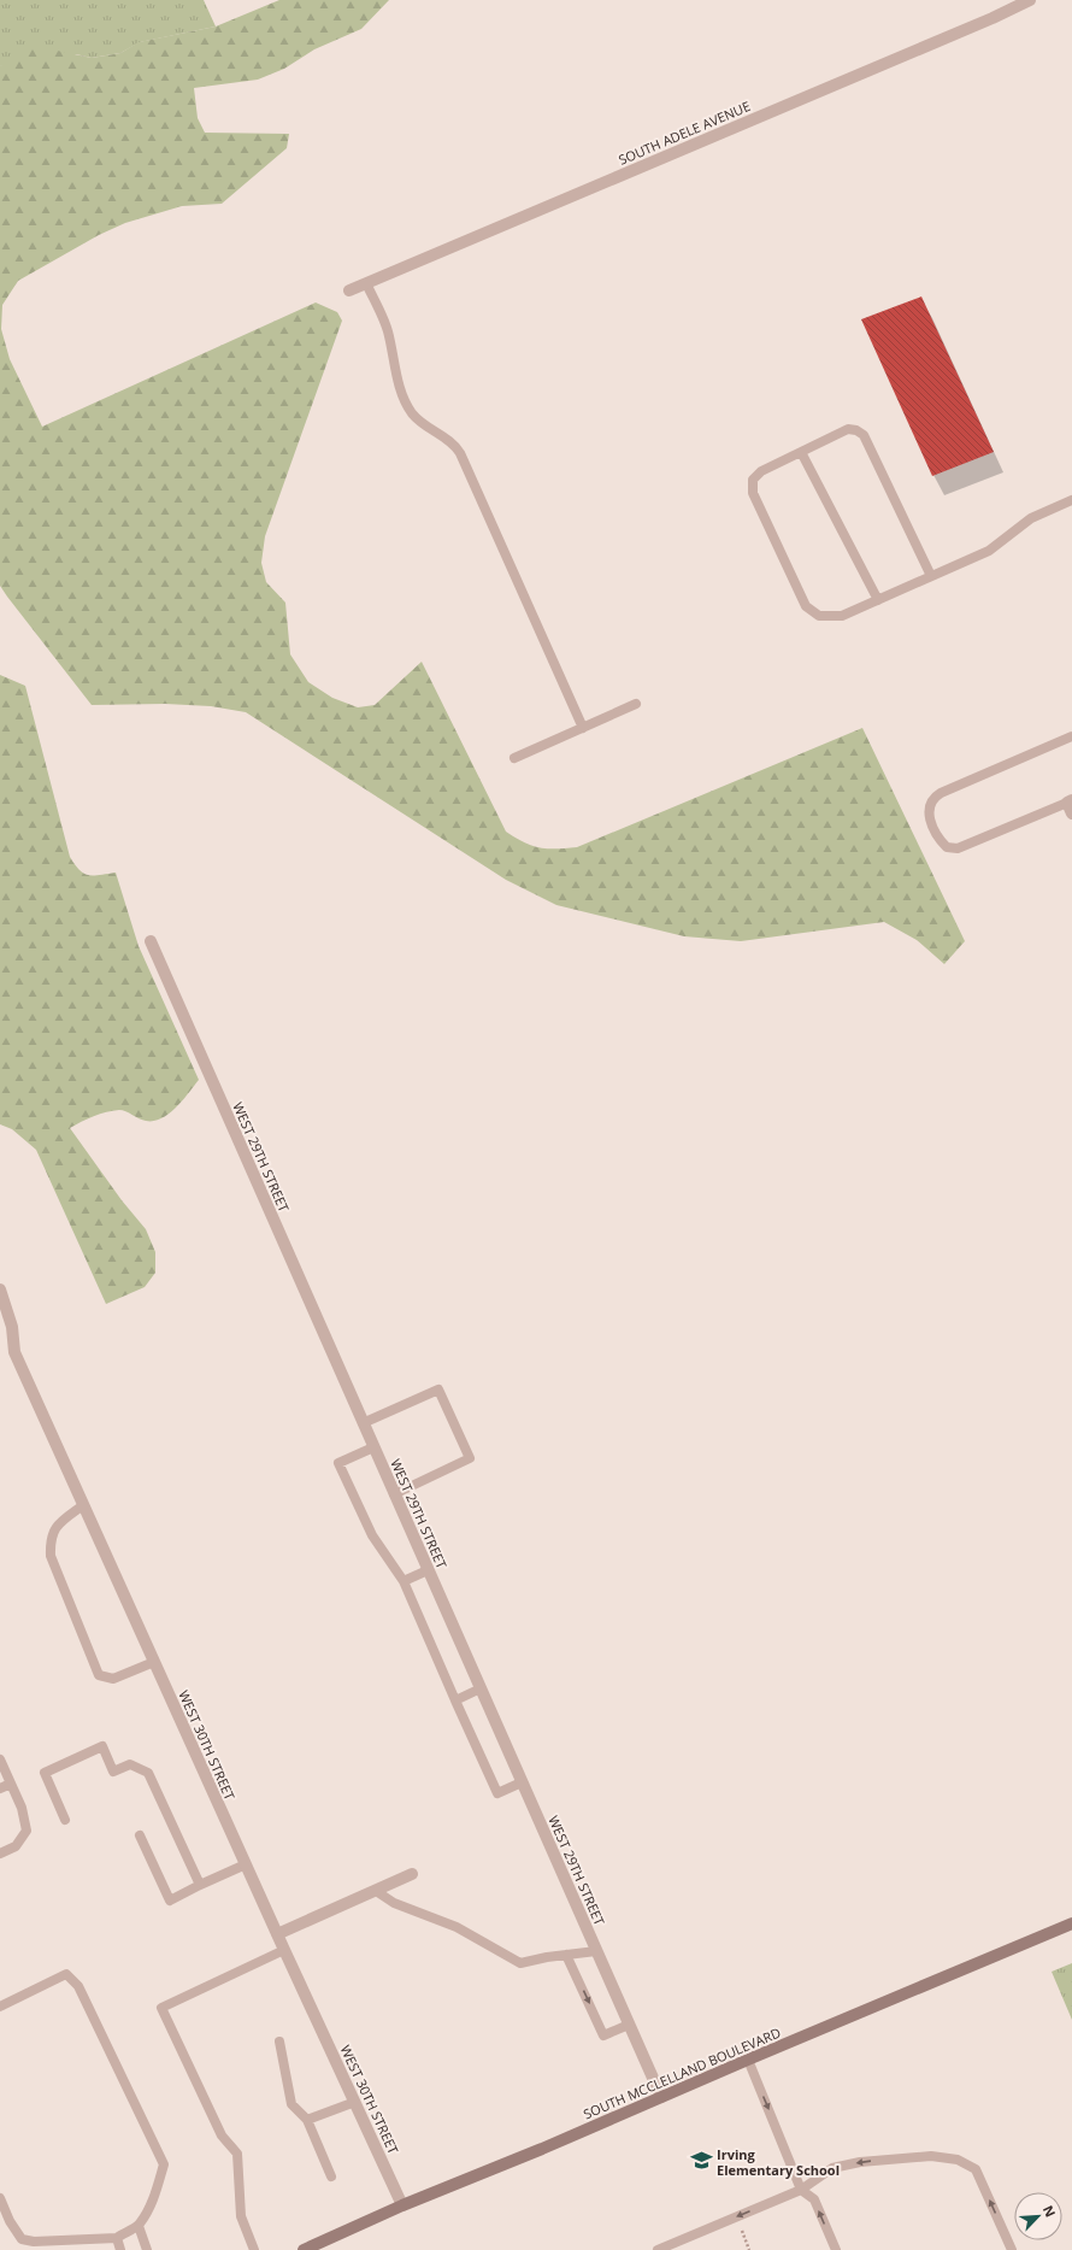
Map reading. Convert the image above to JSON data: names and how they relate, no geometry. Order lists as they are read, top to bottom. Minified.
{"streets":{"main road":["SOUTH MCCLELLAND BOULEVARD"],"street":["SOUTH ADELE AVENUE","WEST 29TH STREET","WEST 30TH STREET"]},"crossings":[["WEST 29TH STREET","SOUTH MCCLELLAND BOULEVARD"],["WEST 30TH STREET","SOUTH MCCLELLAND BOULEVARD"]],"places":{"school or university":["Irving Elementary School"]},"north":"top right"}
